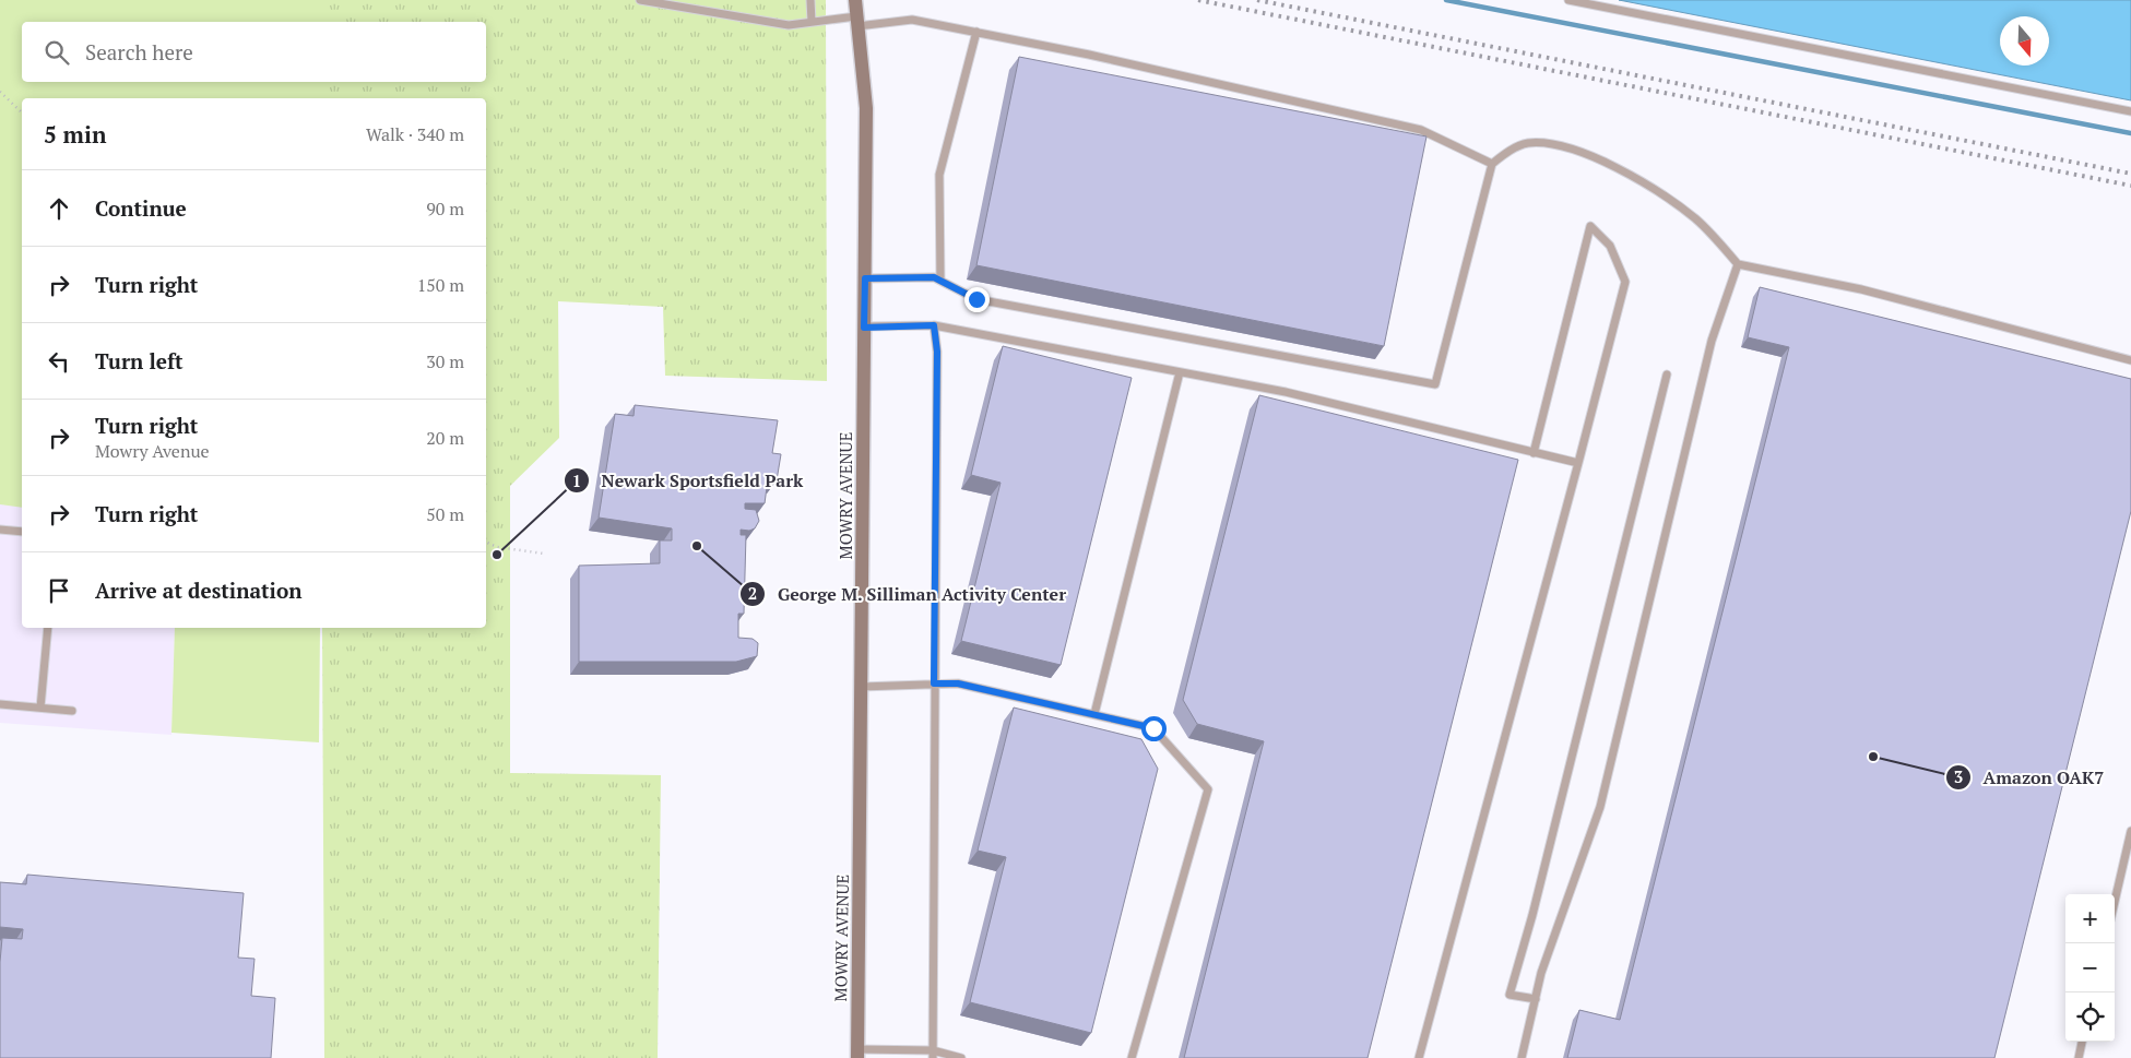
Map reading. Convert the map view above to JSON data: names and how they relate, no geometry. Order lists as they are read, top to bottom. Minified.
{"streets":{"main road":["MOWRY AVENUE"]},"places":["George M. Silliman Activity Center","Newark Sportsfield Park","Amazon OAK7"],"north":"bottom","page":{"search":"Search here","heading":["5 min","Walk · 340 m"],"list":[["Continue","90 m"],["Turn right","150 m"],["Turn left","30 m"],["Turn right","Mowry Avenue","20 m"],["Turn right","50 m"],"Arrive at destination"],"map_buttons":["+","−"]}}
